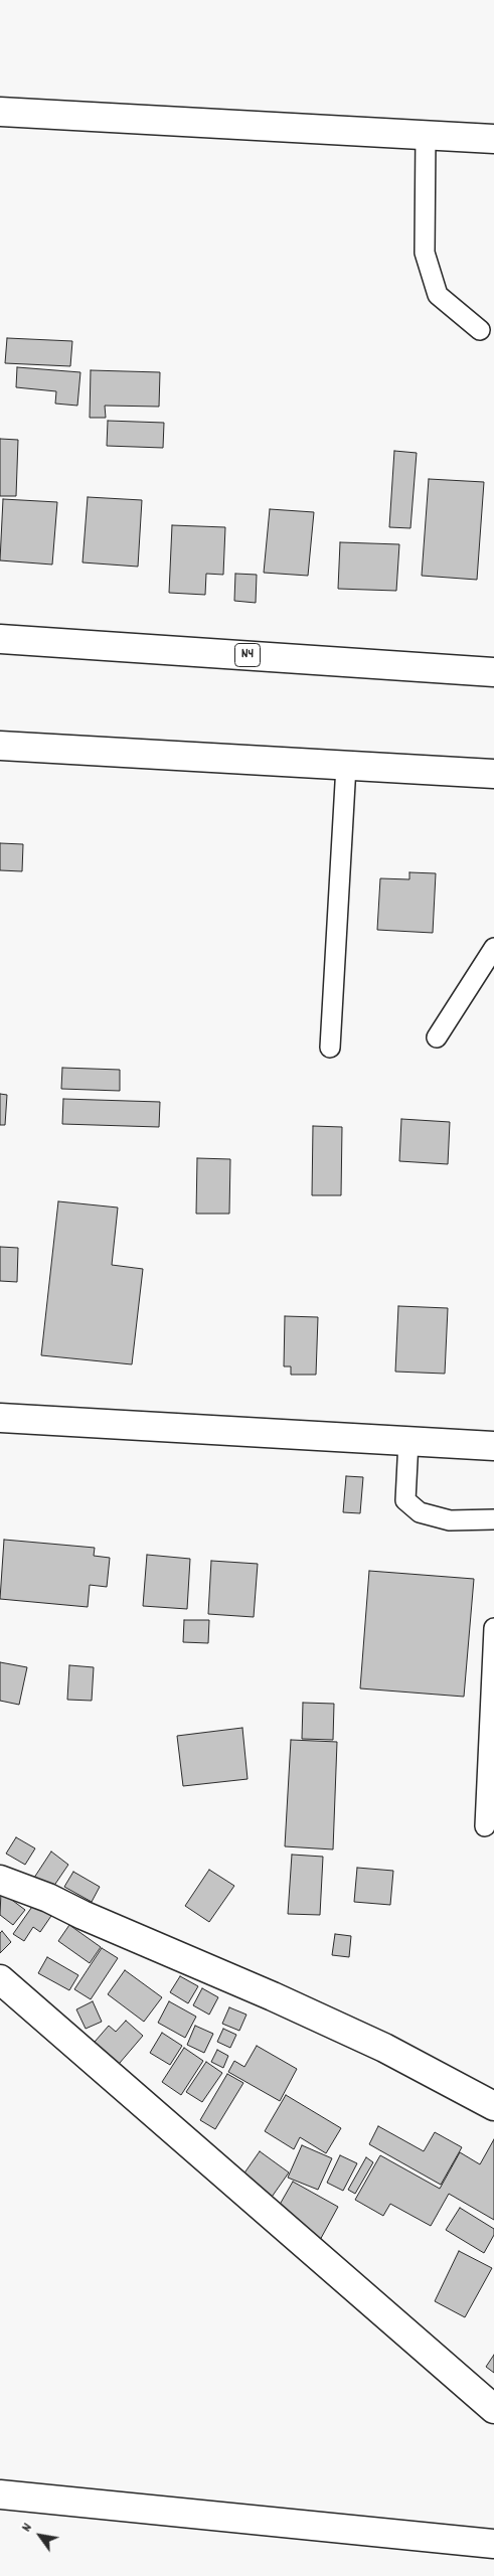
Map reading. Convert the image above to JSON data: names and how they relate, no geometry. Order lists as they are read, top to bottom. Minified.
{"streets":{"main road":["N4"]},"north":"top left"}
